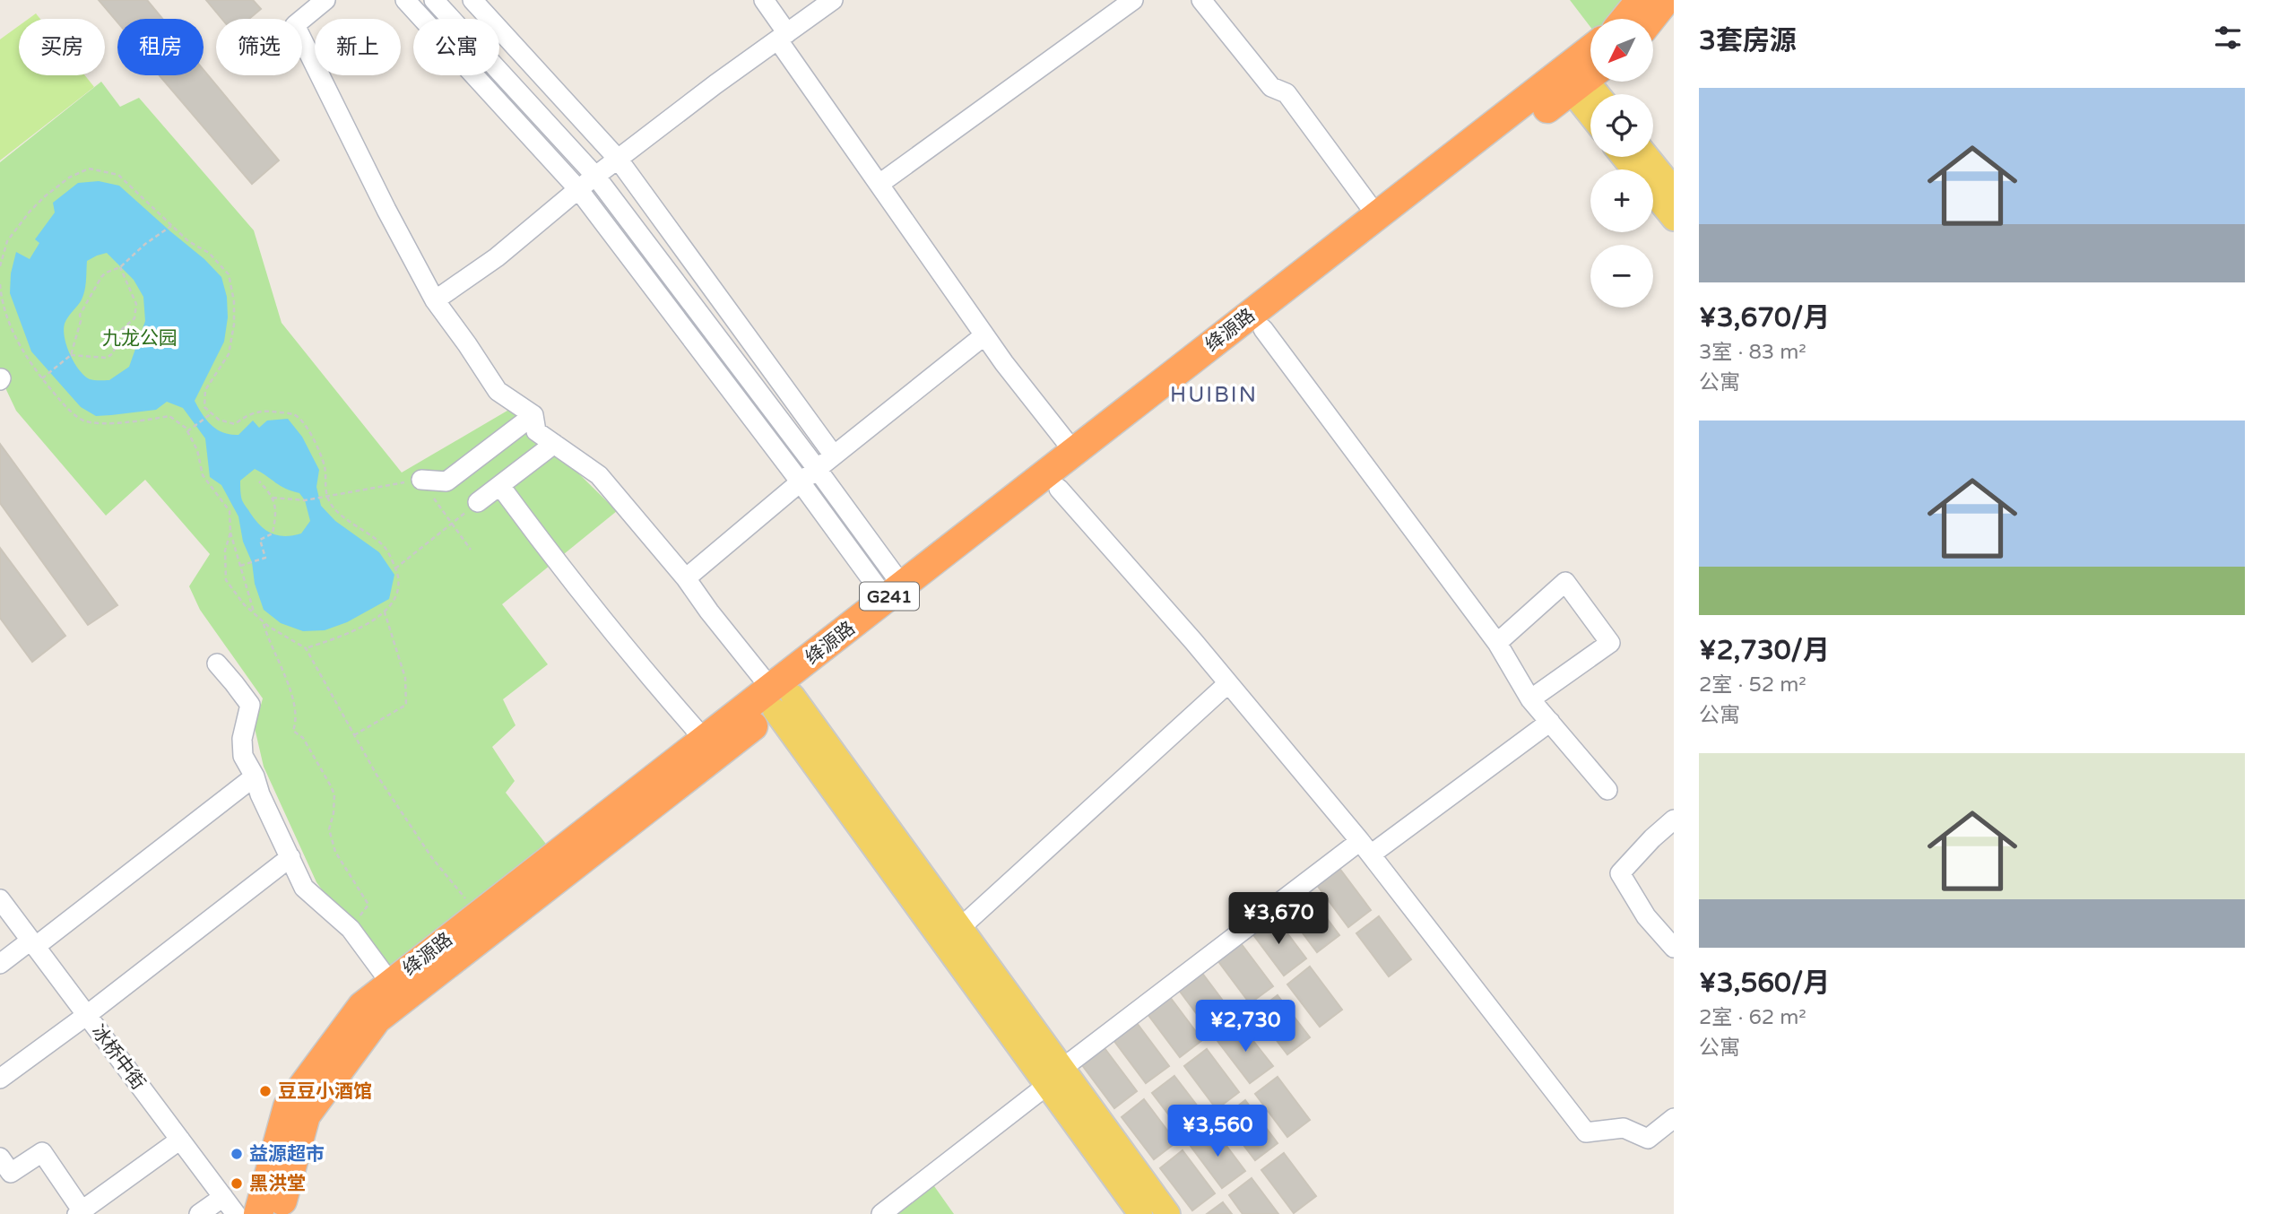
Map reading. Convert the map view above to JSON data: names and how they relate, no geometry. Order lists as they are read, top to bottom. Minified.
{"streets":{"highway":["绛源路","G241"],"street":["冰桥中街"]},"districts":["HUIBIN"],"parks":["九龙公园"],"places":["豆豆小酒馆","益源超市","黑洪堂"],"north":"bottom left","page":{"heading":"3套房源","map_buttons":["+","−"],"chip":["买房","租房","筛选","新上","公寓"],"list":[{"name":"¥3,670/月","note":"3室 · 83 m² · 公寓"},{"name":"¥2,730/月","note":"2室 · 52 m² · 公寓"},{"name":"¥3,560/月","note":"2室 · 62 m² · 公寓"}],"price":["¥3,670","¥2,730","¥3,560"]}}
